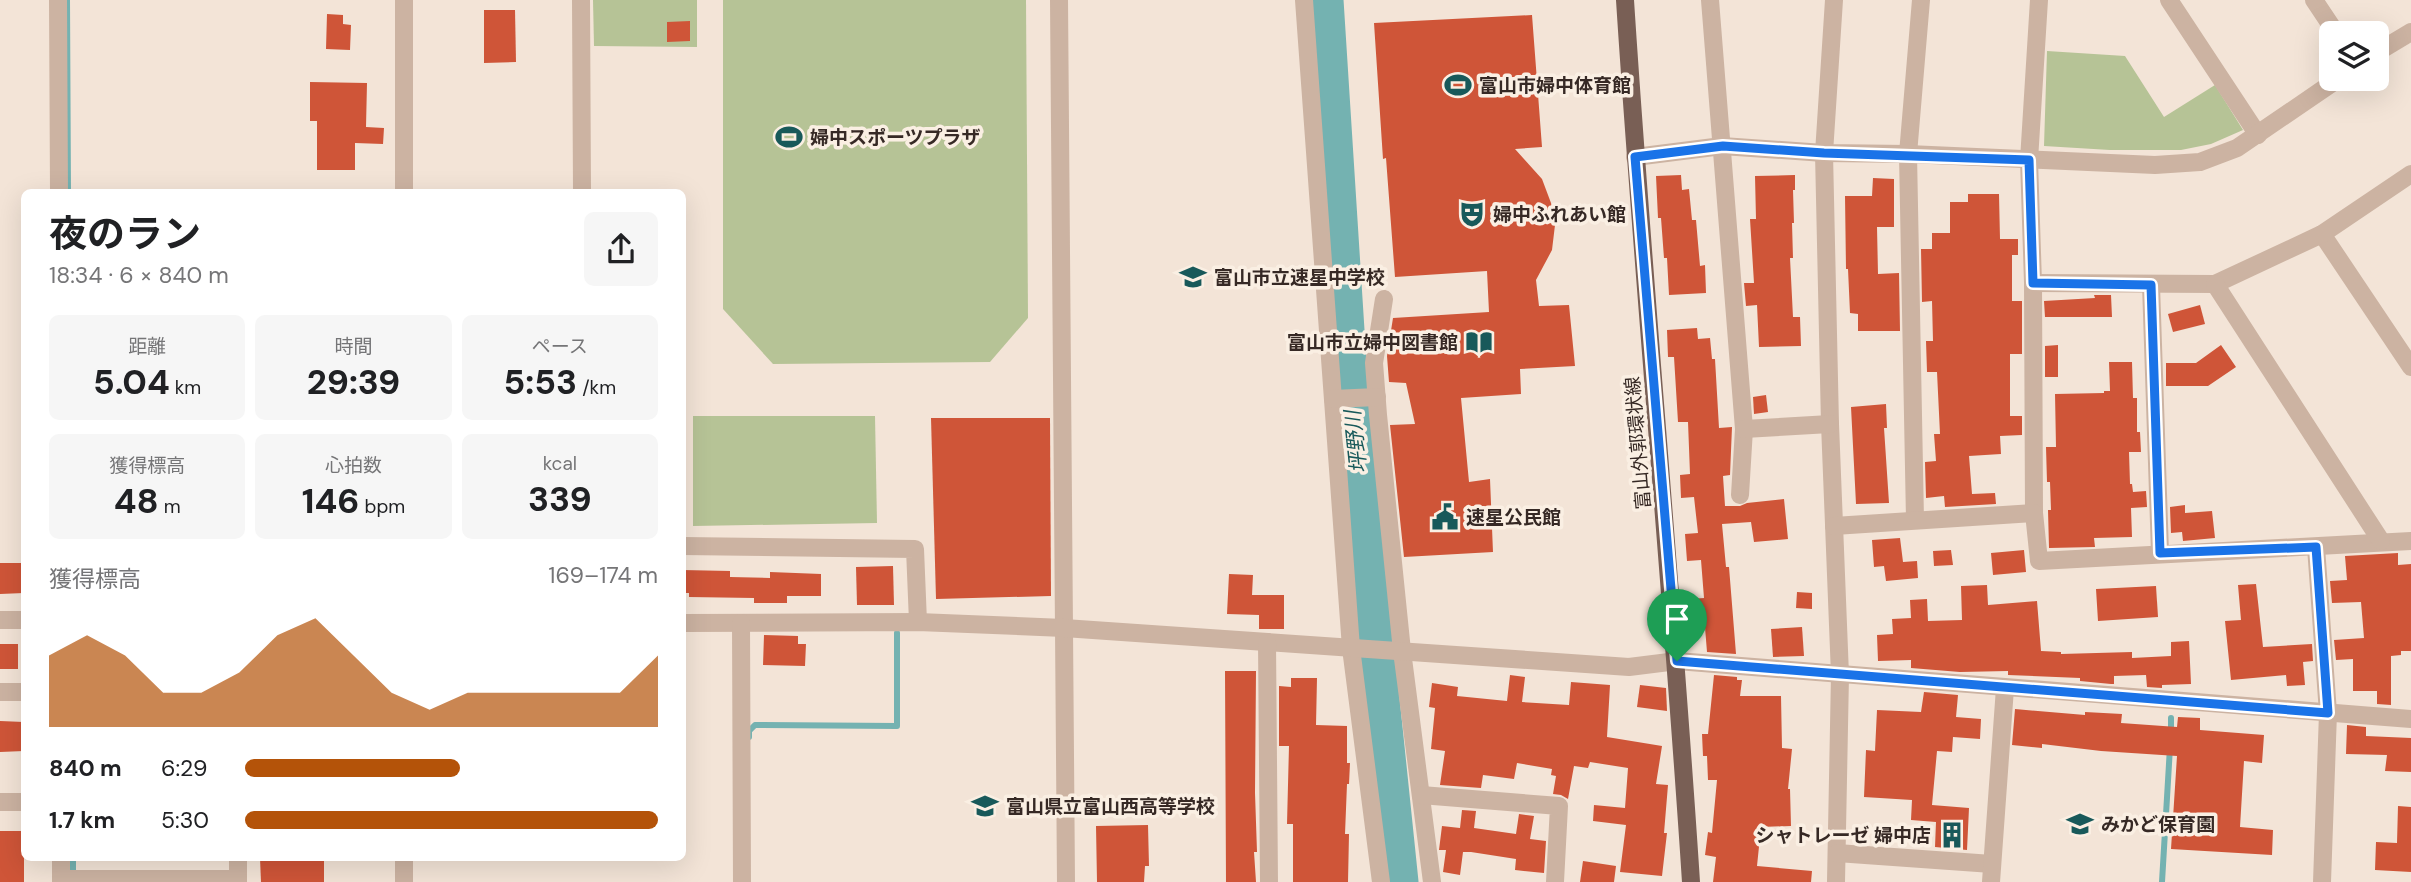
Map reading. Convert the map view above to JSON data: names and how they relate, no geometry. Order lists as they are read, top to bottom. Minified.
{"streets":{"main road":["富山外郭環状線"]},"water":["坪野川"],"places":{"sports":["富山市婦中体育館","婦中スポーツプラザ"],"theatre":["婦中ふれあい館"],"school or university":["富山市立速星中学校","富山県立富山西高等学校","みかど保育園"],"library":["富山市立婦中図書館"],"public building":["速星公民館"],"building":["シャトレーゼ 婦中店"]},"page":{"heading":["夜のラン","18:34 · 6 × 840 m"],"stats":[["距離","5.04 km"],["時間","29:39"],["ペース","5:53 /km"],["獲得標高","48 m"],["心拍数","146 bpm"],["kcal","339"]],"chart":["獲得標高","169–174 m"],"list":[{"name":"840 m","note":"6:29"},{"name":"1.7 km","note":"5:30"}]}}
